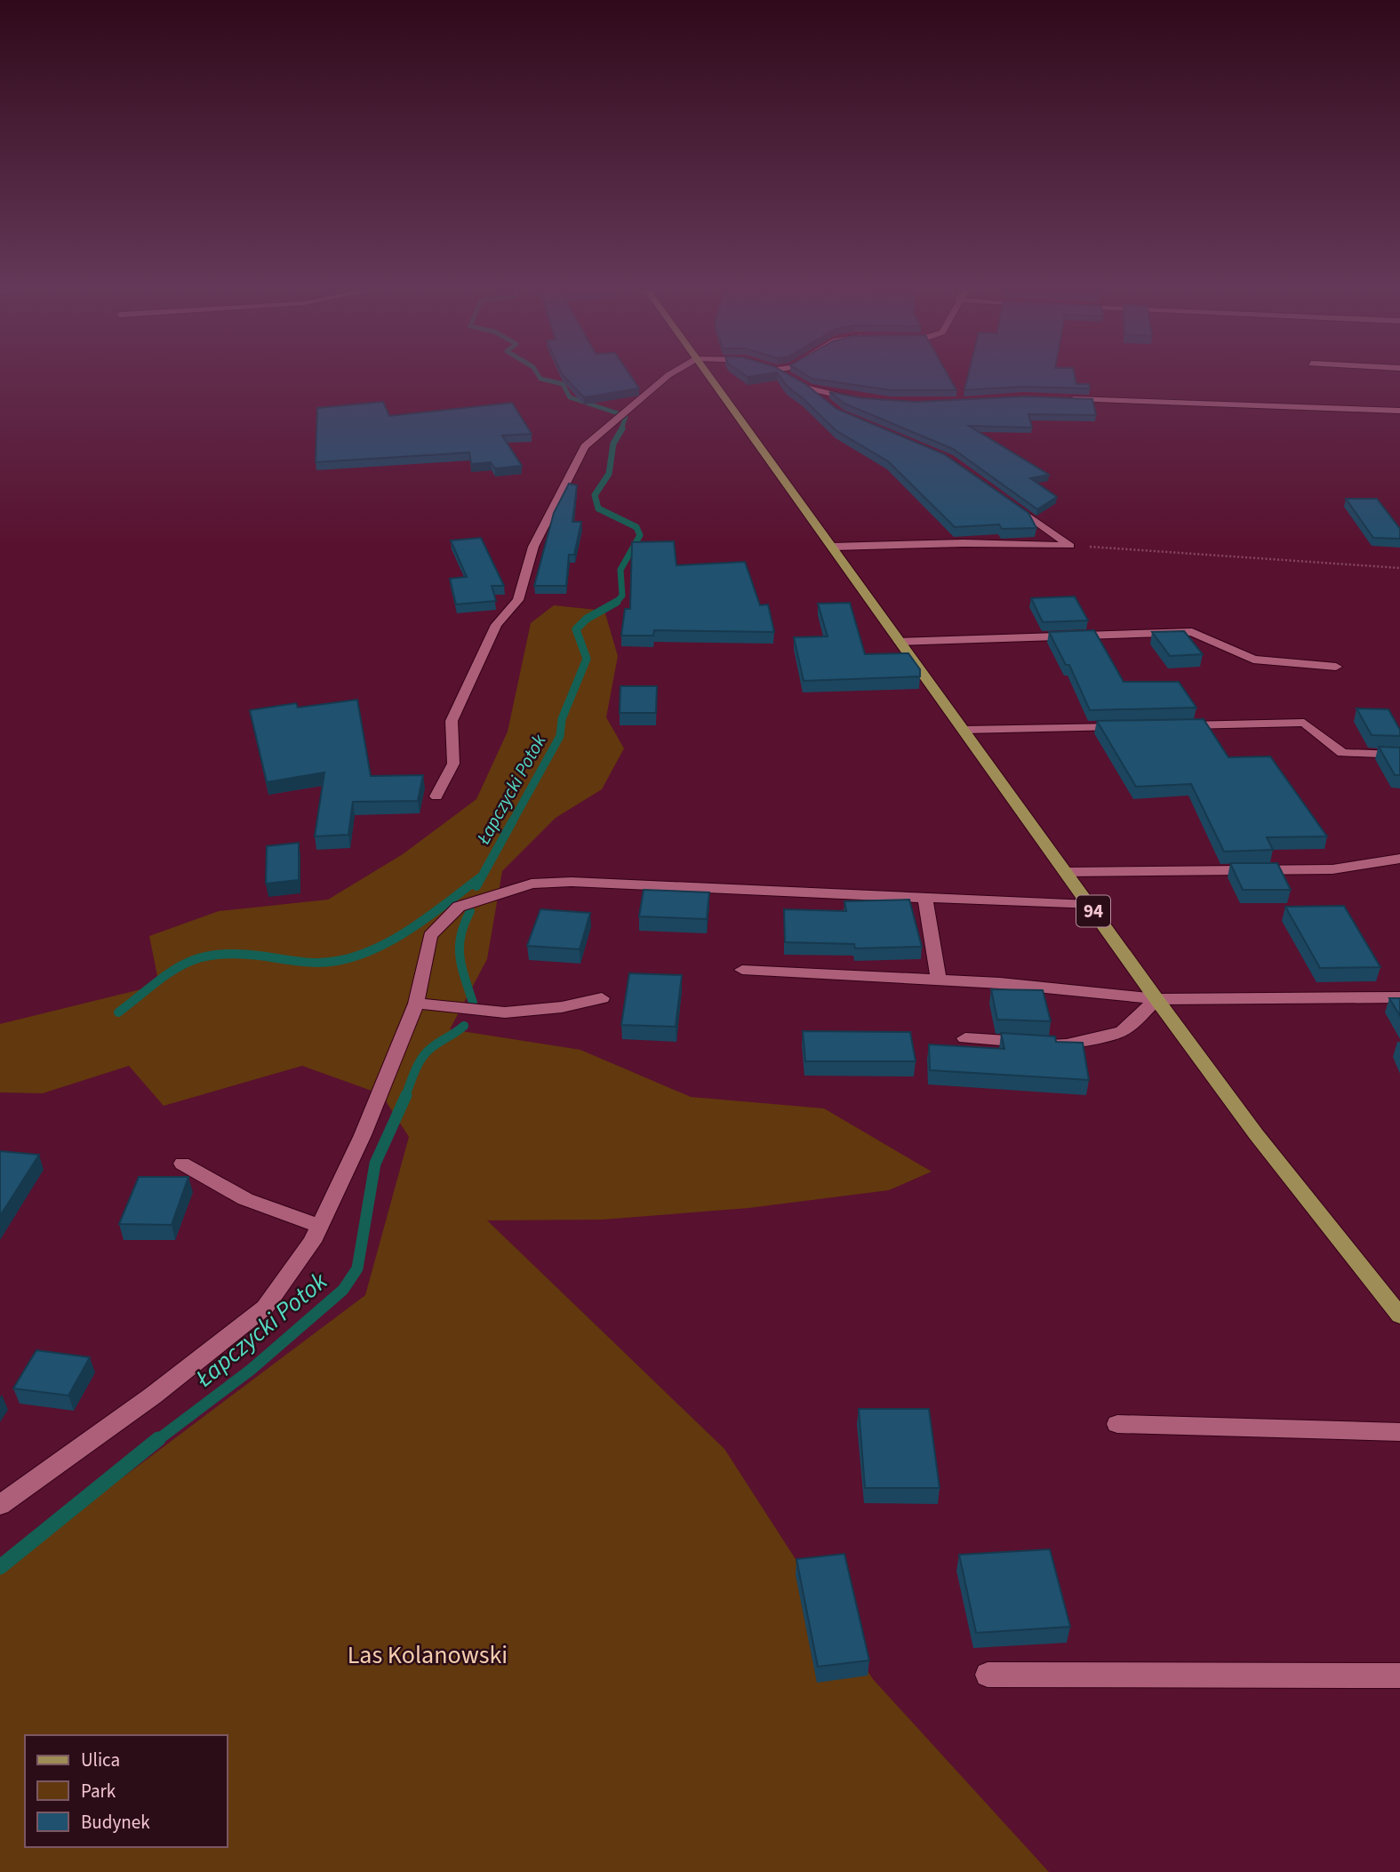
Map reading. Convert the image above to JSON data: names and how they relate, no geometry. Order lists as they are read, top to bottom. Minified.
{"streets":{"main road":["94"]},"water":["Łapczycki Potok"],"parks":["Las Kolanowski"],"legend":["Ulica","Park","Budynek"]}
